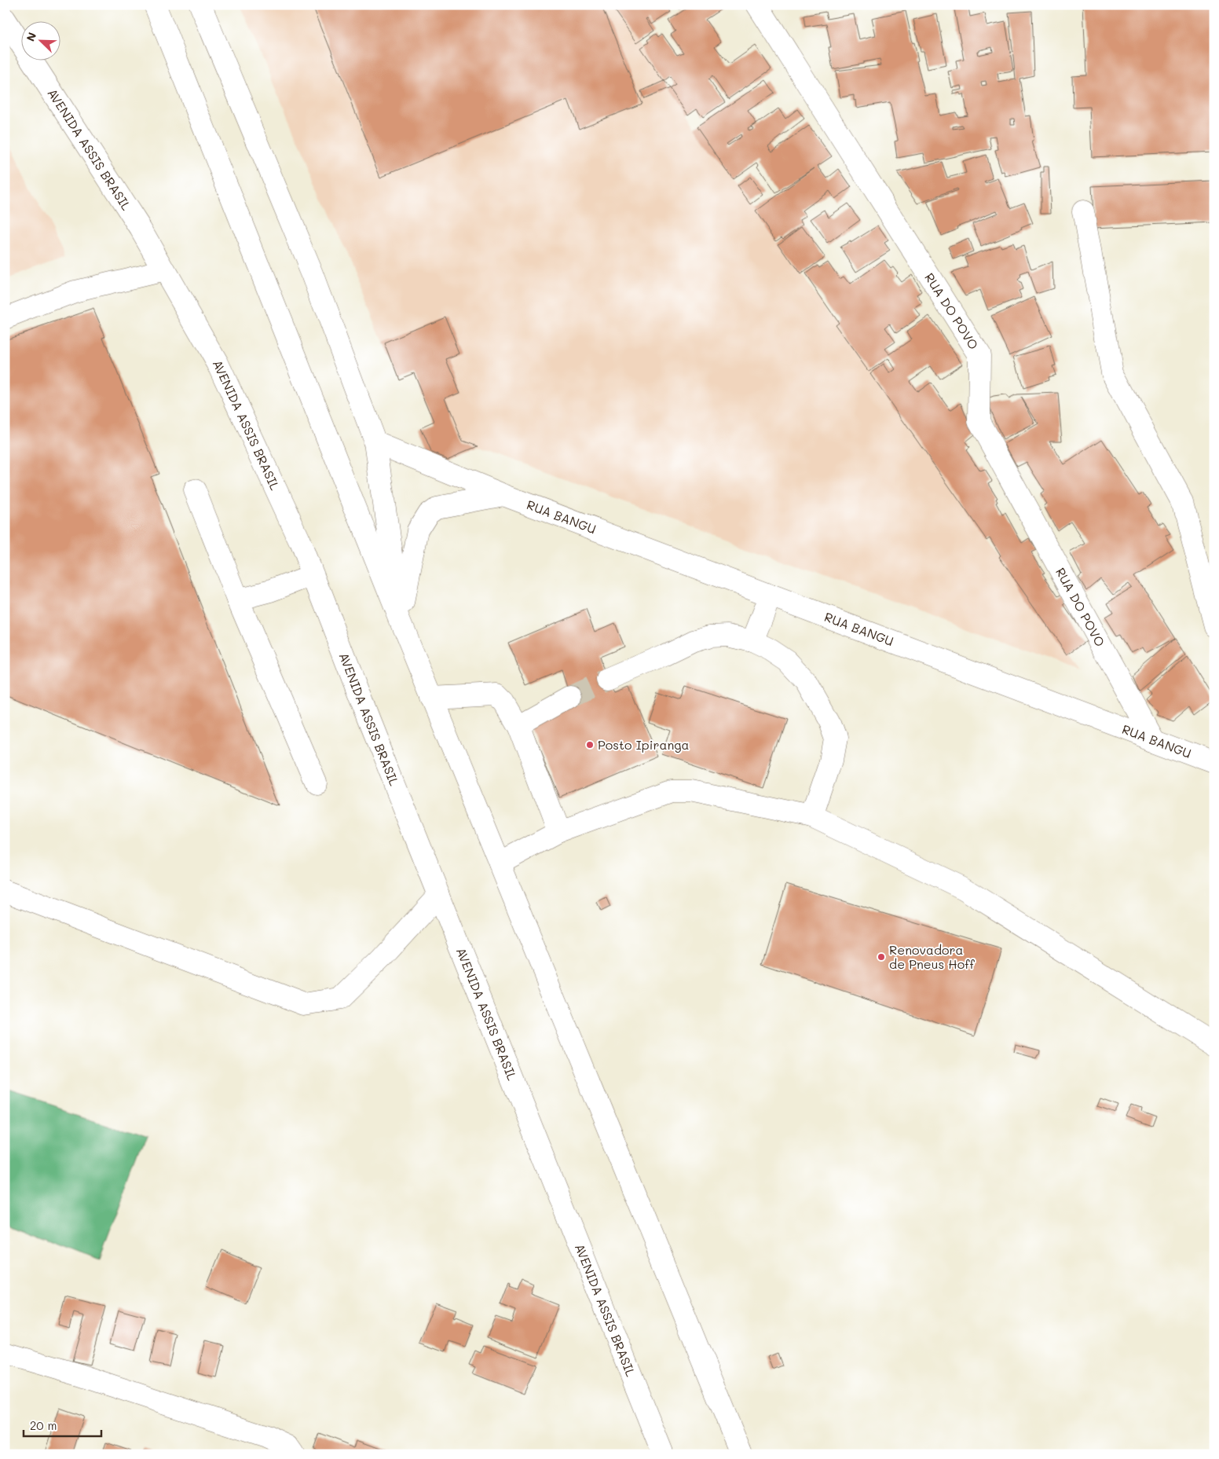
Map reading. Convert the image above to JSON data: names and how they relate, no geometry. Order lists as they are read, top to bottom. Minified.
{"streets":{"main road":["AVENIDA ASSIS BRASIL","RUA DO POVO","RUA BANGU"]},"crossings":[["RUA DO POVO","RUA BANGU"]],"places":["Posto Ipiranga","Renovadora de Pneus Hoff"],"scale_bar":"20 m","north":"top left"}
